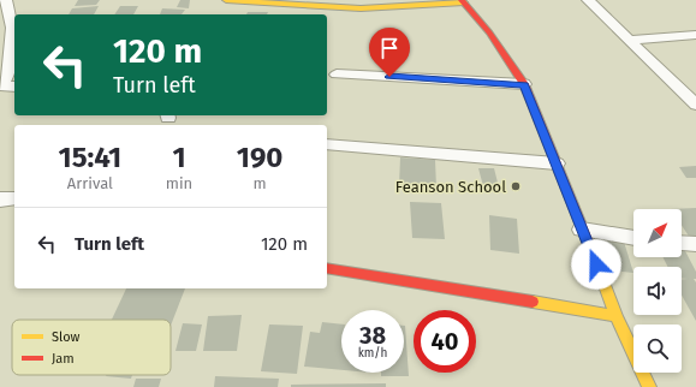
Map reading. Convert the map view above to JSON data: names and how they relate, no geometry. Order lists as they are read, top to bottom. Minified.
{"places":["Feanson School"],"legend":["Slow","Jam"],"north":"top right","page":{"turn":["120 m","Turn left"],"eta":["15:41","Arrival","1","min","190","m"],"list":[{"name":"Turn left","value":"120 m"}],"speed":"38 km/h","limit":"40"}}
